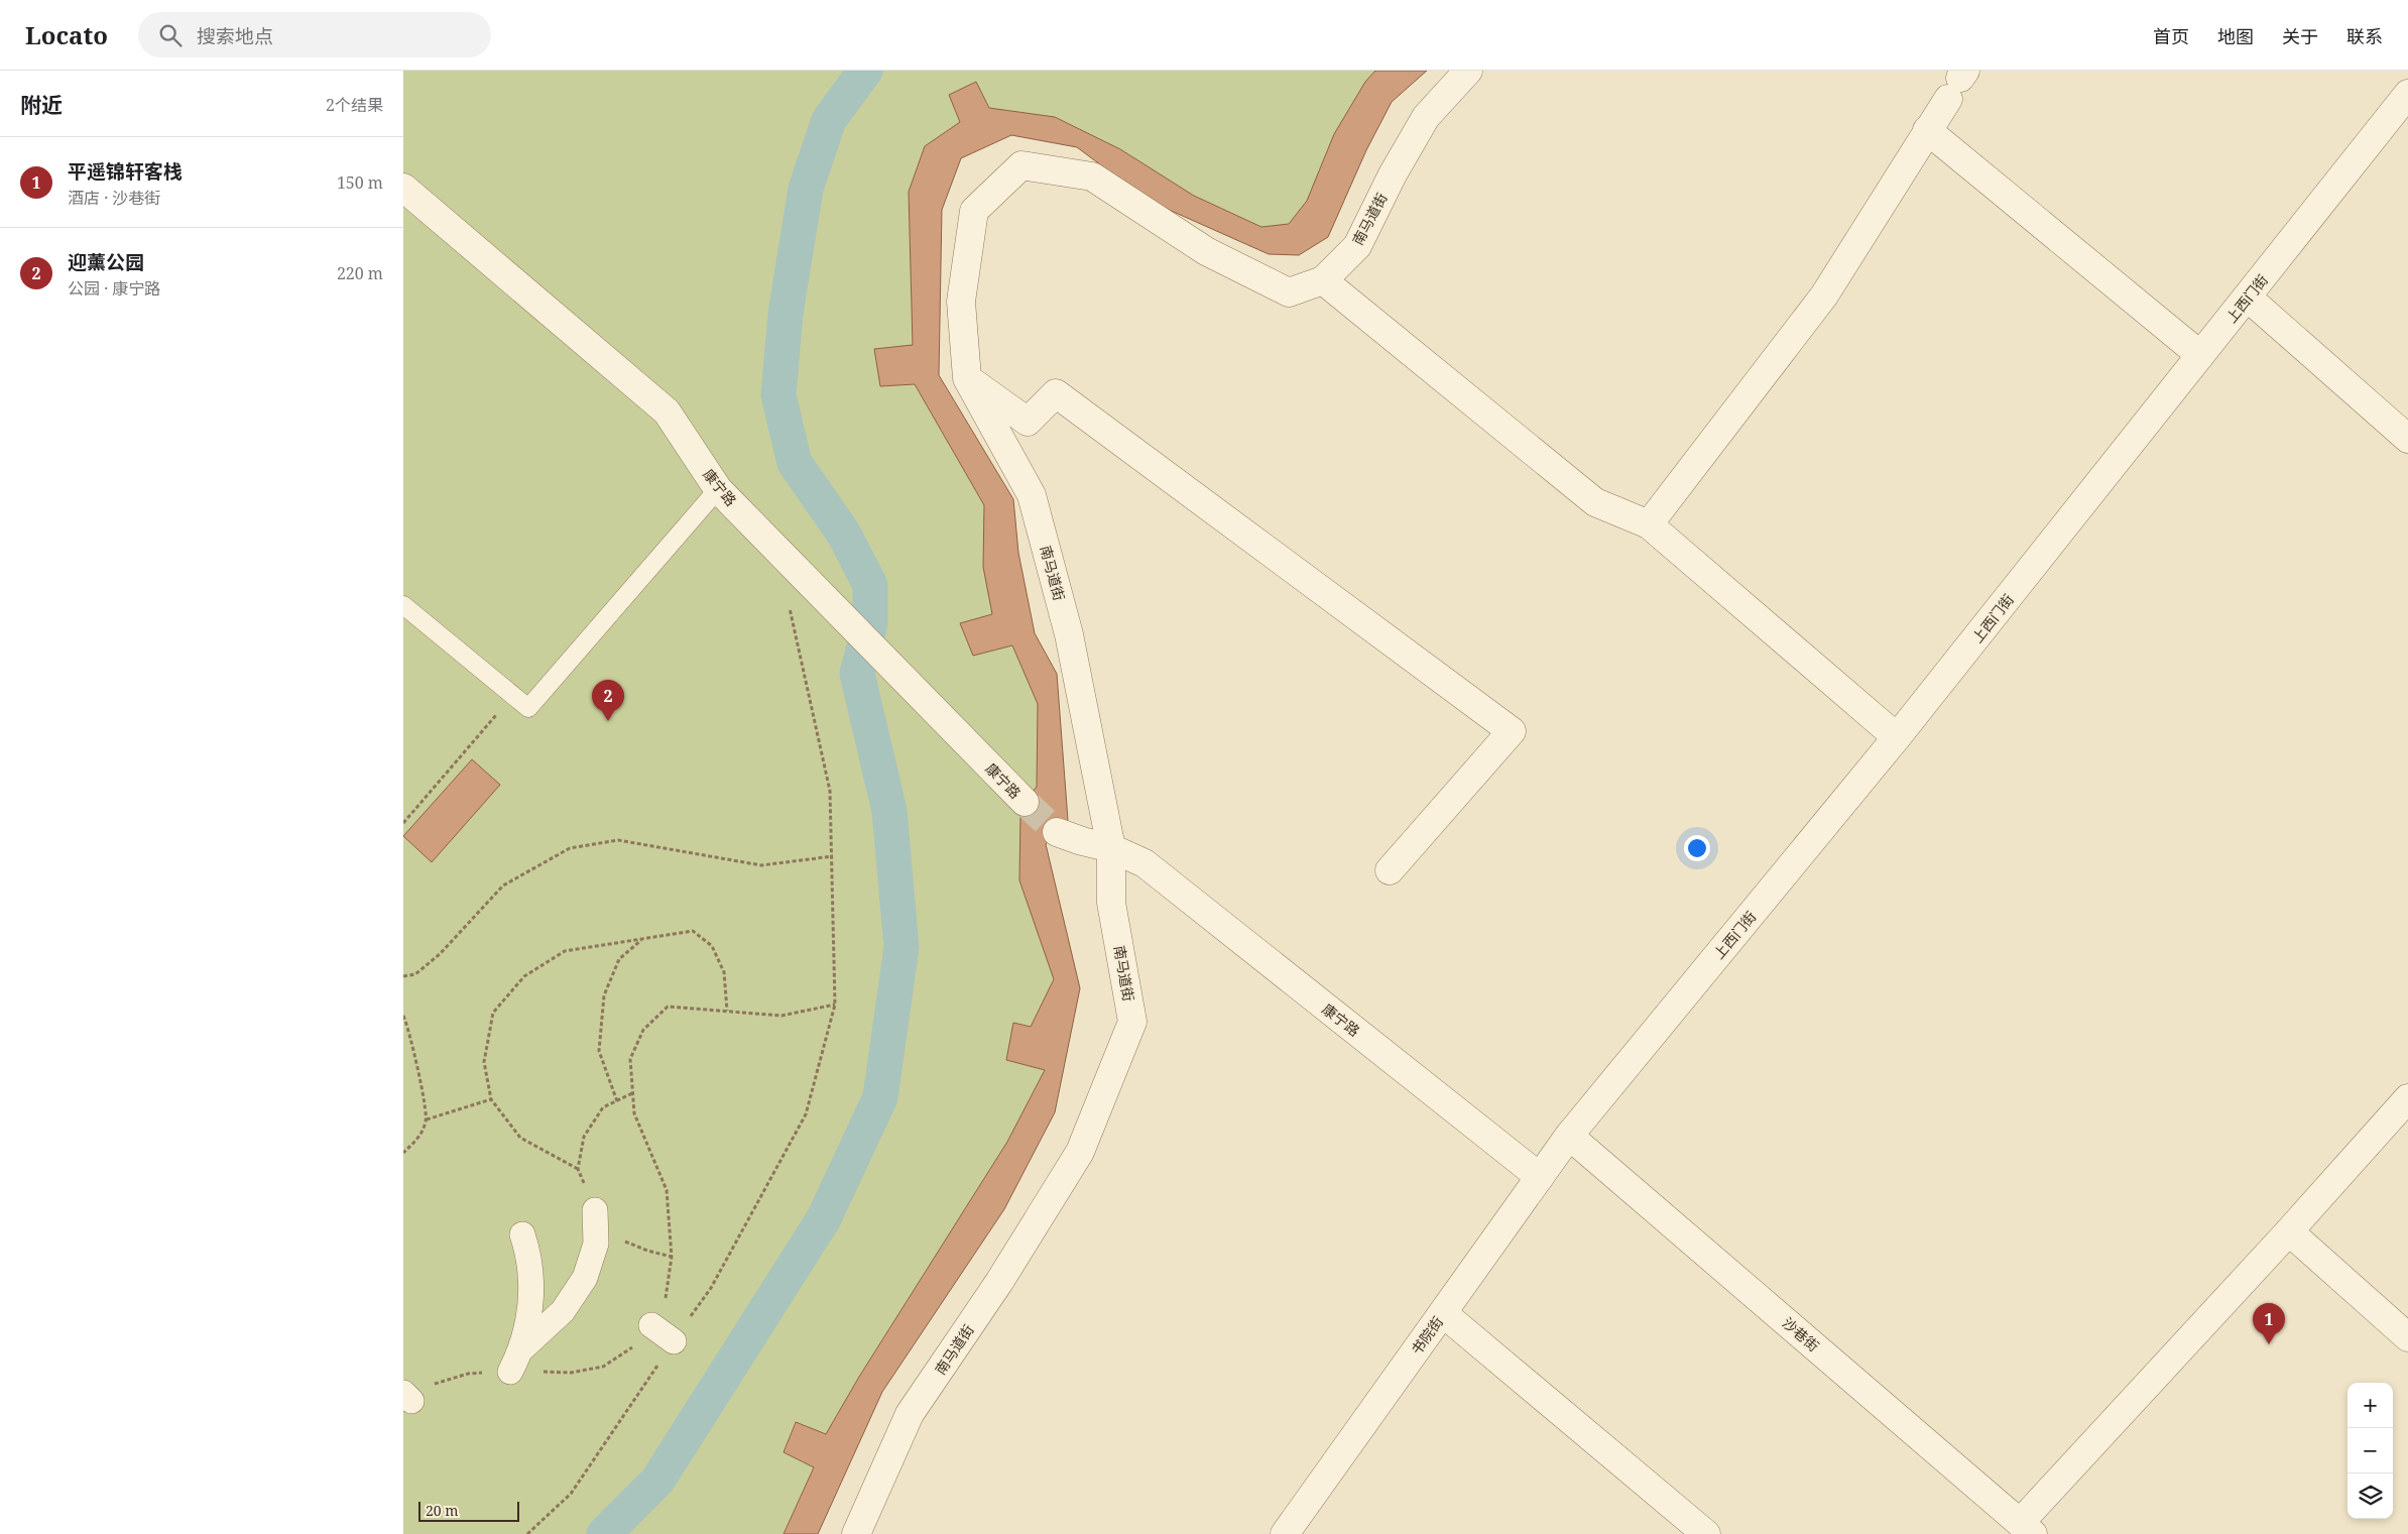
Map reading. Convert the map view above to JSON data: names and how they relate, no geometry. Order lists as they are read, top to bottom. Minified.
{"streets":{"street":["南马道街","上西门街","康宁路","沙巷街","书院街"]},"crossings":[["南马道街","康宁路"],["上西门街","沙巷街"],["上西门街","书院街"],["康宁路","书院街"],["沙巷街","书院街"]],"scale_bar":"20 m","page":{"header":"Locato","search":"搜索地点","nav":["首页","地图","关于","联系"],"heading":["附近","2个结果"],"list":[{"mark":"1","name":"平遥锦轩客栈","note":"酒店 · 沙巷街","value":"150 m"},{"mark":"2","name":"迎薰公园","note":"公园 · 康宁路","value":"220 m"}],"pins":["2","1"],"map_buttons":["+","−"],"scale":"20 m"}}
